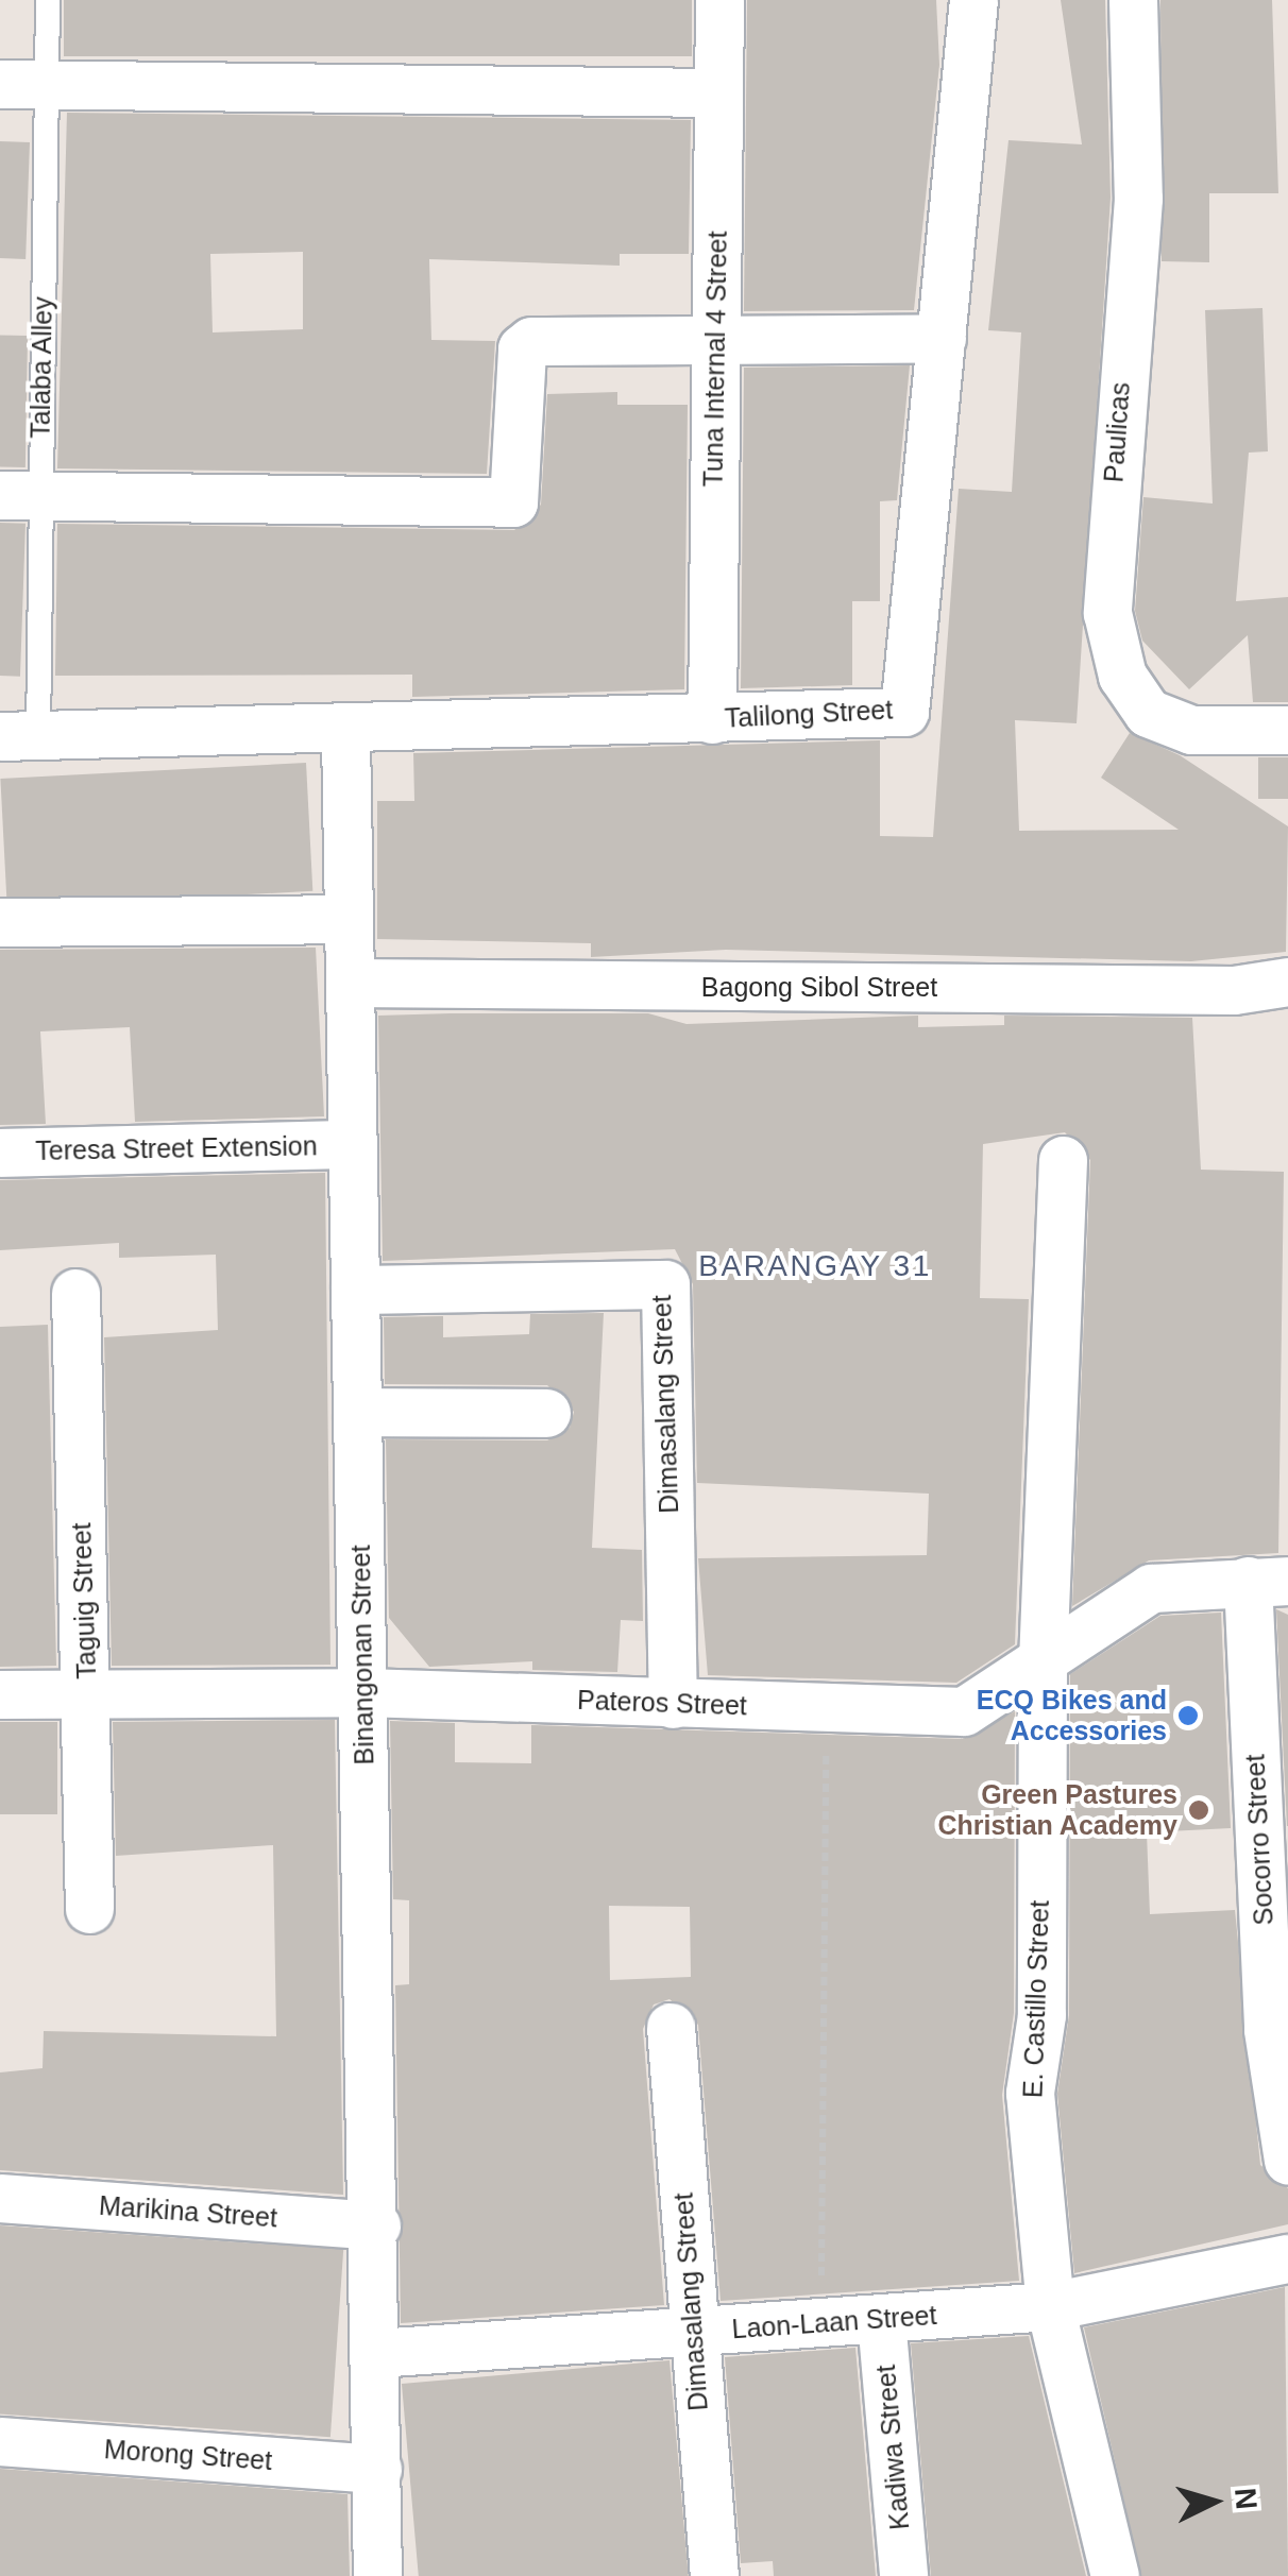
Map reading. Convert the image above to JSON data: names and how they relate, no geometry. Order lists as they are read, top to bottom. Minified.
{"streets":{"street":["Tuna Internal 4 Street","Paulicas","Talilong Street","Bagong Sibol Street","Teresa Street Extension","Dimasalang Street","Taguig Street","Binangonan Street","Pateros Street","Socorro Street","E. Castillo Street","Marikina Street","Laon-Laan Street","Kadiwa Street","Morong Street"],"lane":["Talaba Alley"]},"crossings":[["Tuna Internal 4 Street","Talilong Street"],["Talaba Alley","Talilong Street"],["Talilong Street","Binangonan Street"],["Bagong Sibol Street","Binangonan Street"],["Teresa Street Extension","Binangonan Street"],["Dimasalang Street","Binangonan Street"],["Dimasalang Street","Pateros Street"],["Dimasalang Street","Laon-Laan Street"],["Taguig Street","Pateros Street"],["Binangonan Street","Pateros Street"],["Binangonan Street","Marikina Street"],["Binangonan Street","Laon-Laan Street"],["Binangonan Street","Morong Street"],["Pateros Street","Socorro Street"],["Pateros Street","E. Castillo Street"],["E. Castillo Street","Laon-Laan Street"],["Laon-Laan Street","Kadiwa Street"]],"districts":["BARANGAY 31"],"places":["ECQ Bikes and Accessories","Green Pastures Christian Academy"],"north":"right"}
